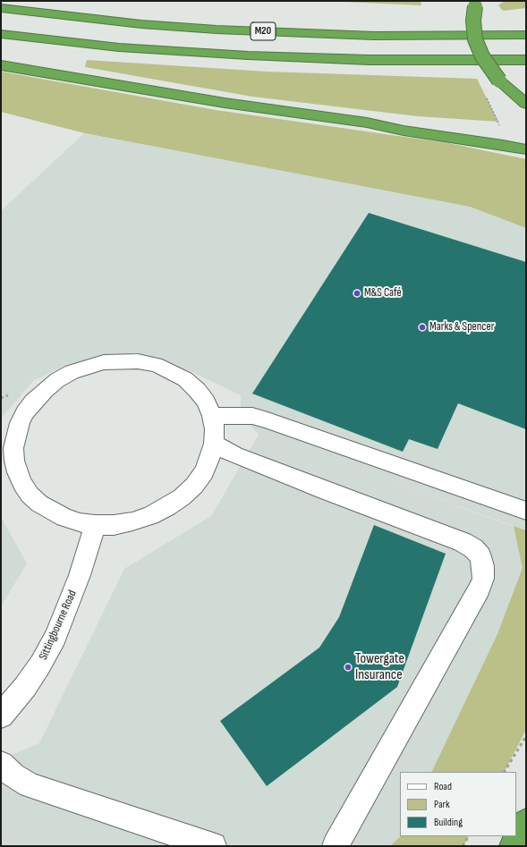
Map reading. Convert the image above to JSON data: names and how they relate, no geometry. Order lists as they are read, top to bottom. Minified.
{"streets":{"highway":["M20"],"street":["Sittingbourne Road"]},"places":["M&S Café","Marks & Spencer","Towergate Insurance"],"legend":["Road","Park","Building"]}
